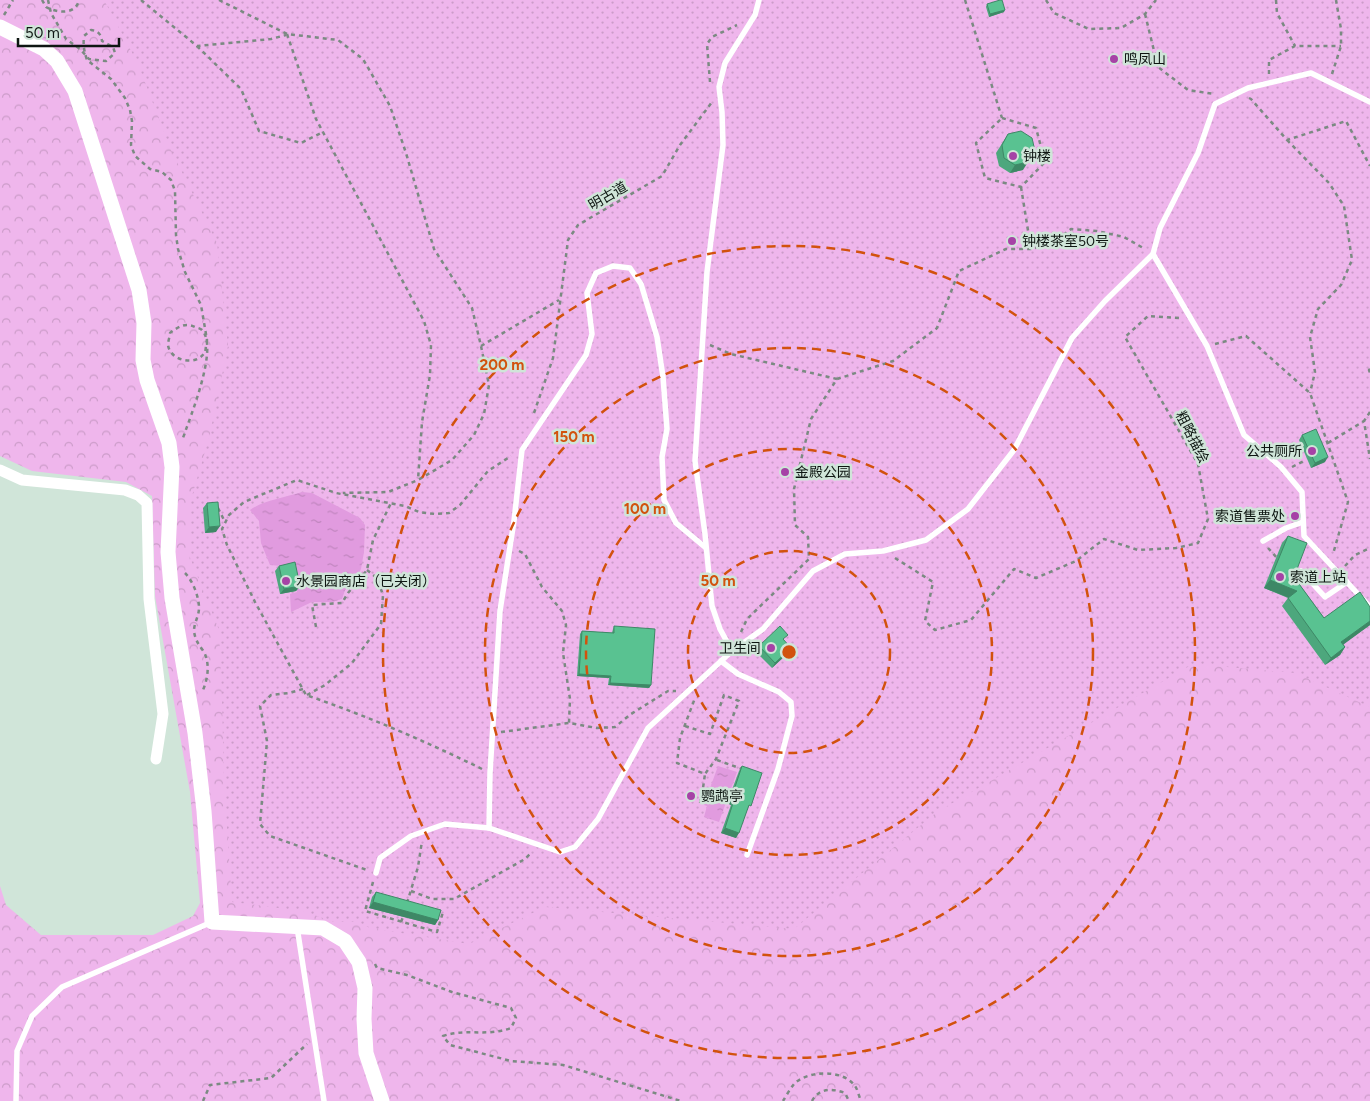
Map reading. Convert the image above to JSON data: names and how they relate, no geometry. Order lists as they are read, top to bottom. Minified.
{"streets":{"path":["明古道","粗略描绘"]},"places":["鸣凤山","钟楼","钟楼茶室50号","公共厕所","金殿公园","索道售票处","索道上站","水景园商店（已关闭）","卫生间","鹦鹉亭"],"scale_bar":"50 m","rings":["200 m","150 m","100 m","50 m"]}
